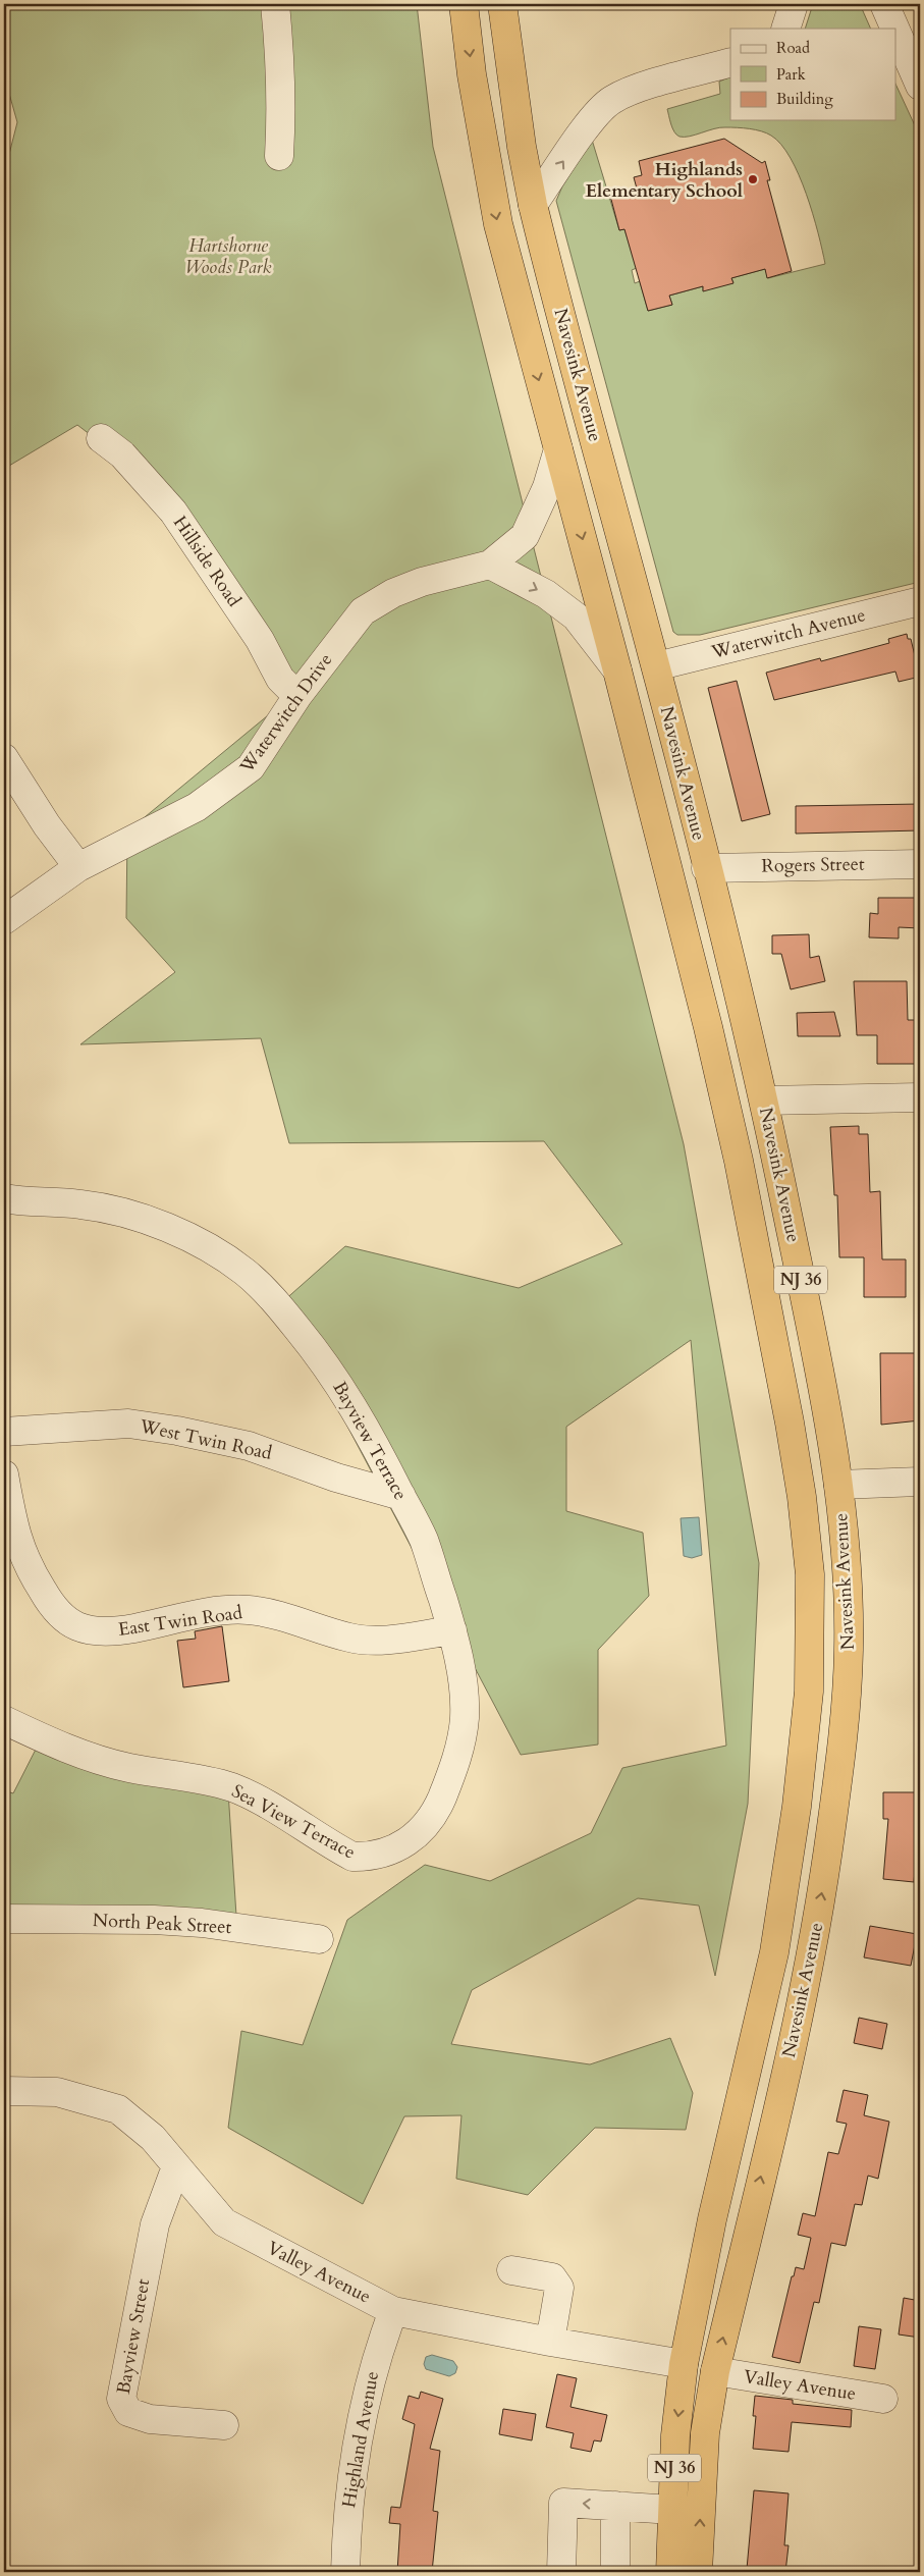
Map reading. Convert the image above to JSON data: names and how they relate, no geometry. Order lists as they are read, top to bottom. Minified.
{"streets":{"highway":["Navesink Avenue","NJ 36"],"street":["Hillside Road","Waterwitch Avenue","Waterwitch Drive","Rogers Street","West Twin Road","Bayview Terrace","East Twin Road","Sea View Terrace","North Peak Street","Valley Avenue","Bayview Street","Highland Avenue"]},"crossings":[["Navesink Avenue","Waterwitch Avenue"],["Navesink Avenue","Rogers Street"],["Navesink Avenue","Valley Avenue"],["Hillside Road","Waterwitch Drive"],["West Twin Road","Bayview Terrace"],["Bayview Terrace","East Twin Road"],["Bayview Terrace","Sea View Terrace"],["Valley Avenue","Bayview Street"],["Valley Avenue","Highland Avenue"]],"parks":["Hartshorne Woods Park"],"places":["Highlands Elementary School"],"legend":["Road","Park","Building"]}
